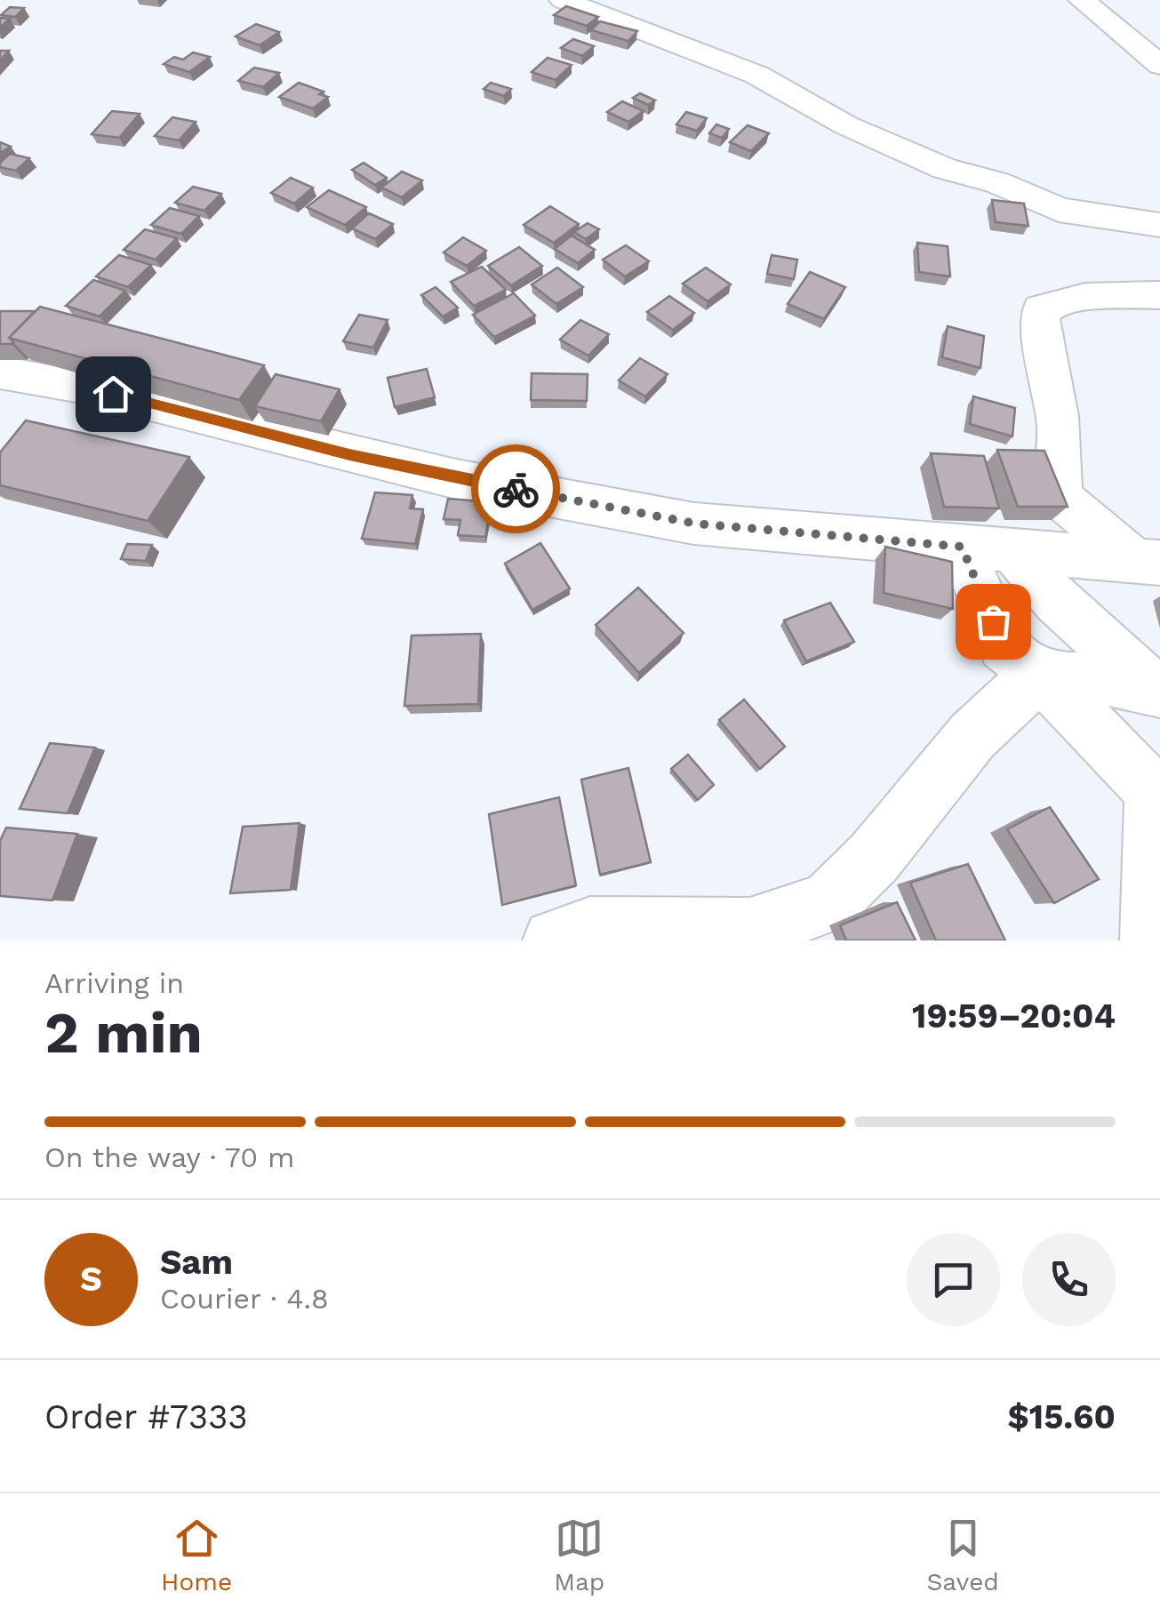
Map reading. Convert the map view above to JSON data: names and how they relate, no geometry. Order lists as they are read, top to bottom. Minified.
{"page":{"heading":["2 min","Arriving in","19:59–20:04"],"panel":["Sam","Courier · 4.8","Order #7333","$15.60"],"bar":"On the way · 70 m","round":"S","tabs":["Home","Map","Saved"]}}
